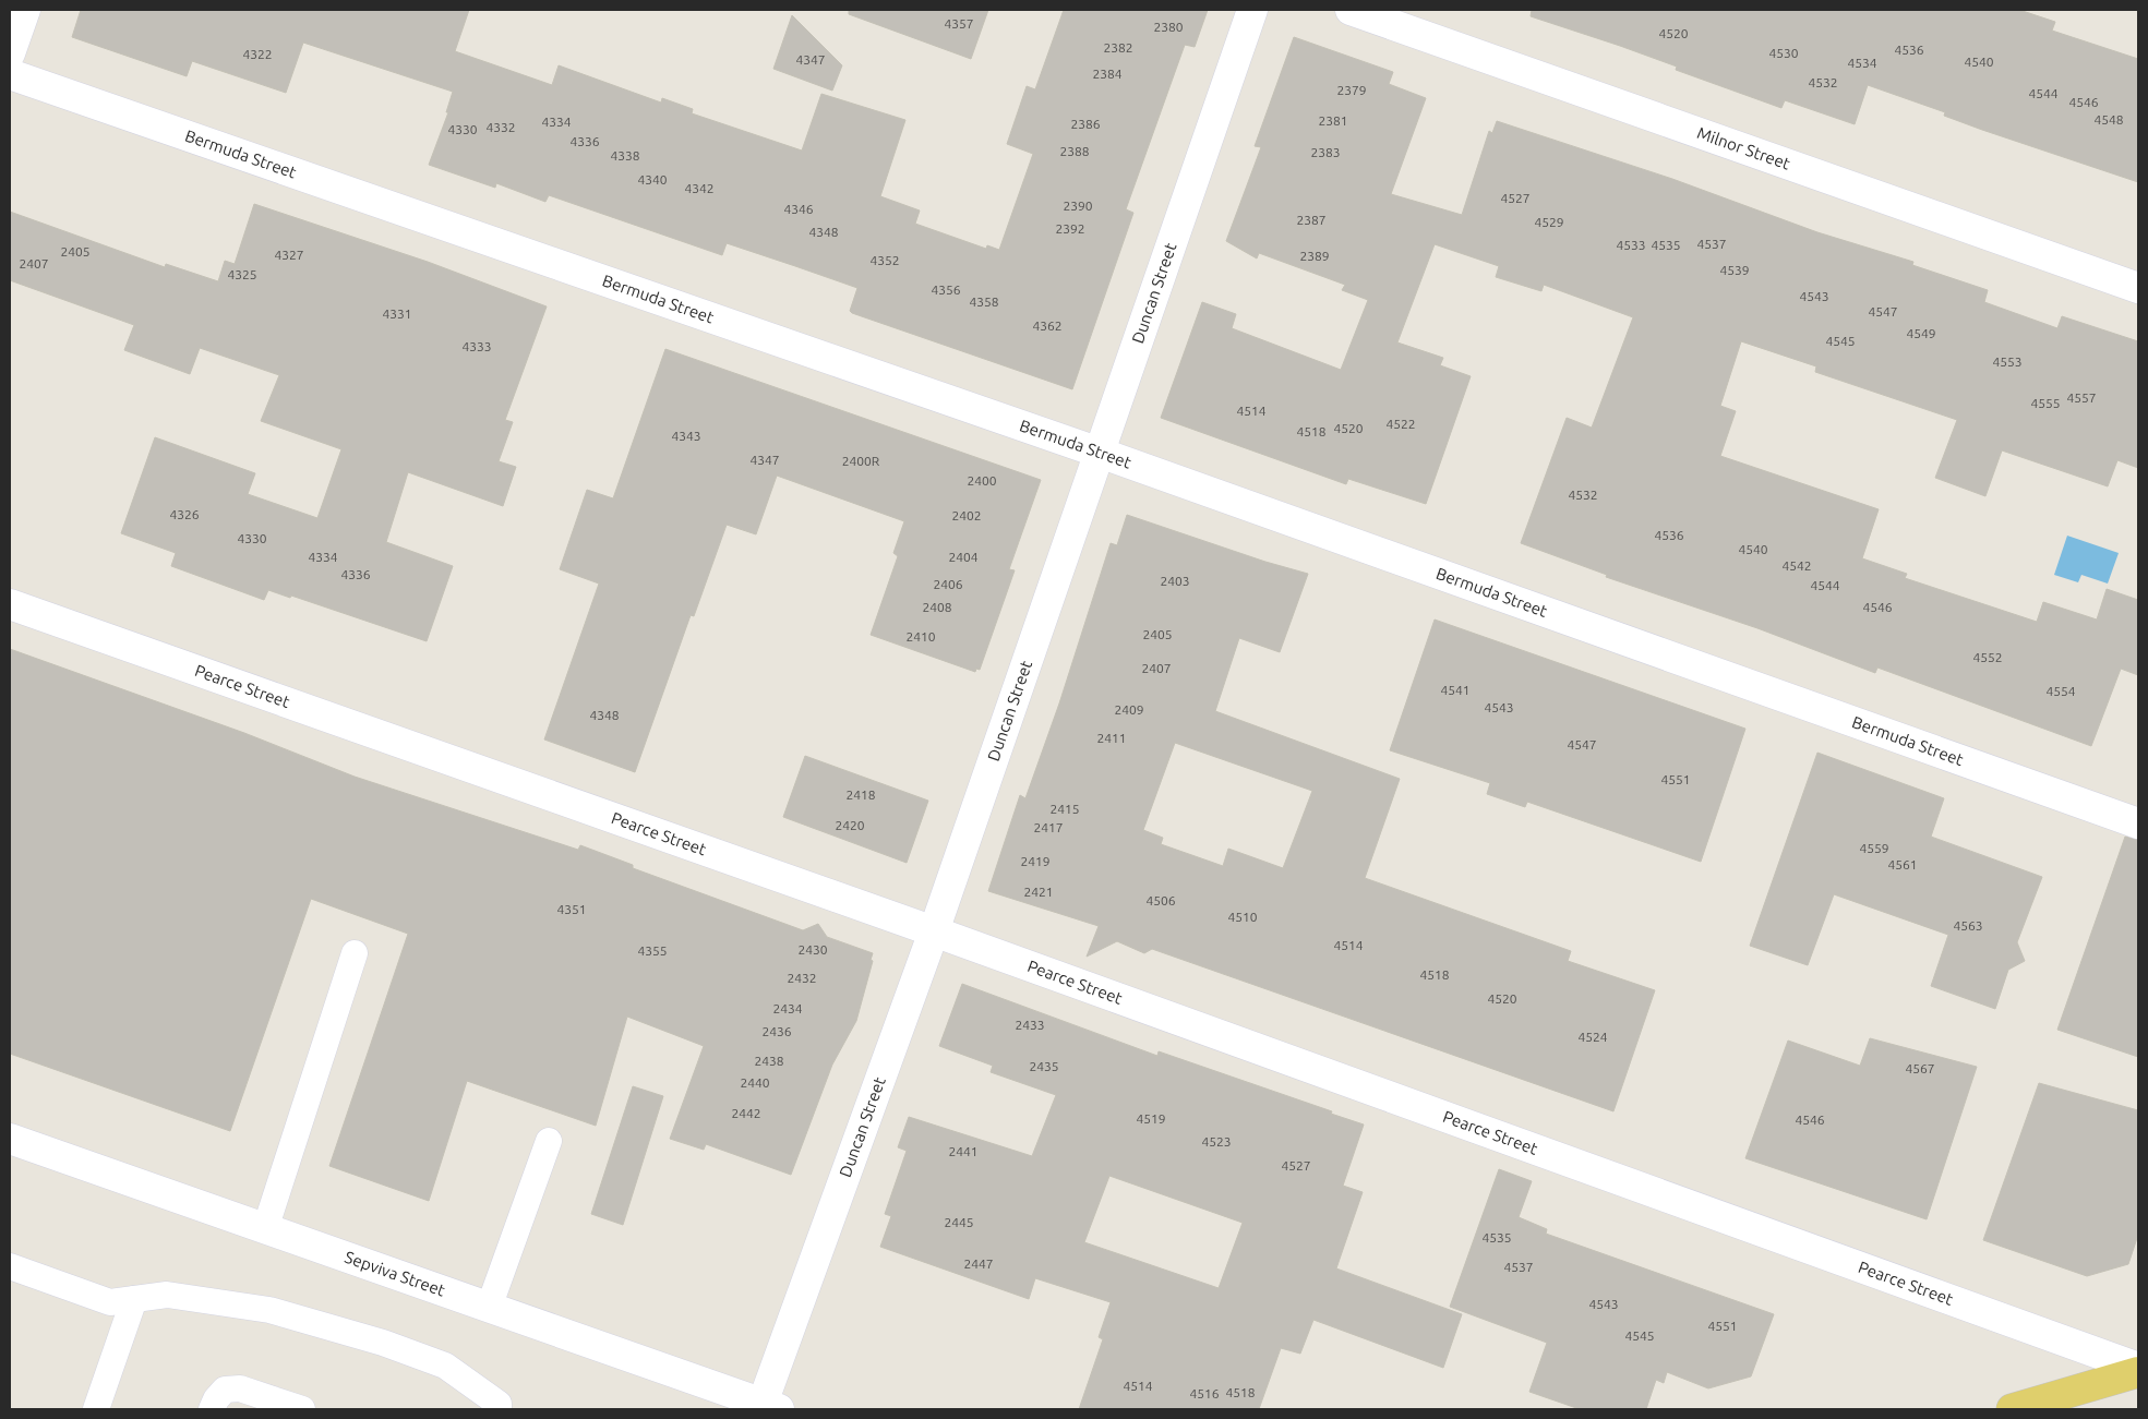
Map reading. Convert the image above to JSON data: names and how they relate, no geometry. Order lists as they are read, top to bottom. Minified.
{"streets":{"street":["Milnor Street","Bermuda Street","Duncan Street","Pearce Street","Sepviva Street"]},"crossings":[["Bermuda Street","Duncan Street"],["Duncan Street","Pearce Street"],["Duncan Street","Sepviva Street"]],"house_numbers":["4357","2380","4520","2382","4536","4530","4322","4347","4540","4534","2384","4532","2379","4544","4546","4548","2381","4334","2386","4332","4330","4336","2388","2383","4338","4340","4342","4527","2390","4346","2387","4529","2392","4348","4537","4533","4535","2405","4327","2389","4352","2407","4539","4325","4356","4543","4358","4547","4331","4362","4549","4545","4333","4553","4557","4555","4514","4522","4520","4518","4343","4347","2400R","2400","4532","4326","2402","4536","4330","4540","4334","2404","4542","4336","2403","2406","4544","2408","4546","2405","2410","4552","2407","4541","4554","4543","2409","4348","2411","4547","4551","2418","2415","2420","2417","4559","2419","4561","2421","4506","4351","4510","4563","4514","2430","4355","4518","2432","4520","2434","2433","2436","4524","2438","2435","4567","2440","2442","4519","4546","4523","2441","4527","2445","4535","2447","4537","4543","4551","4545","4514","4518","4516"]}
